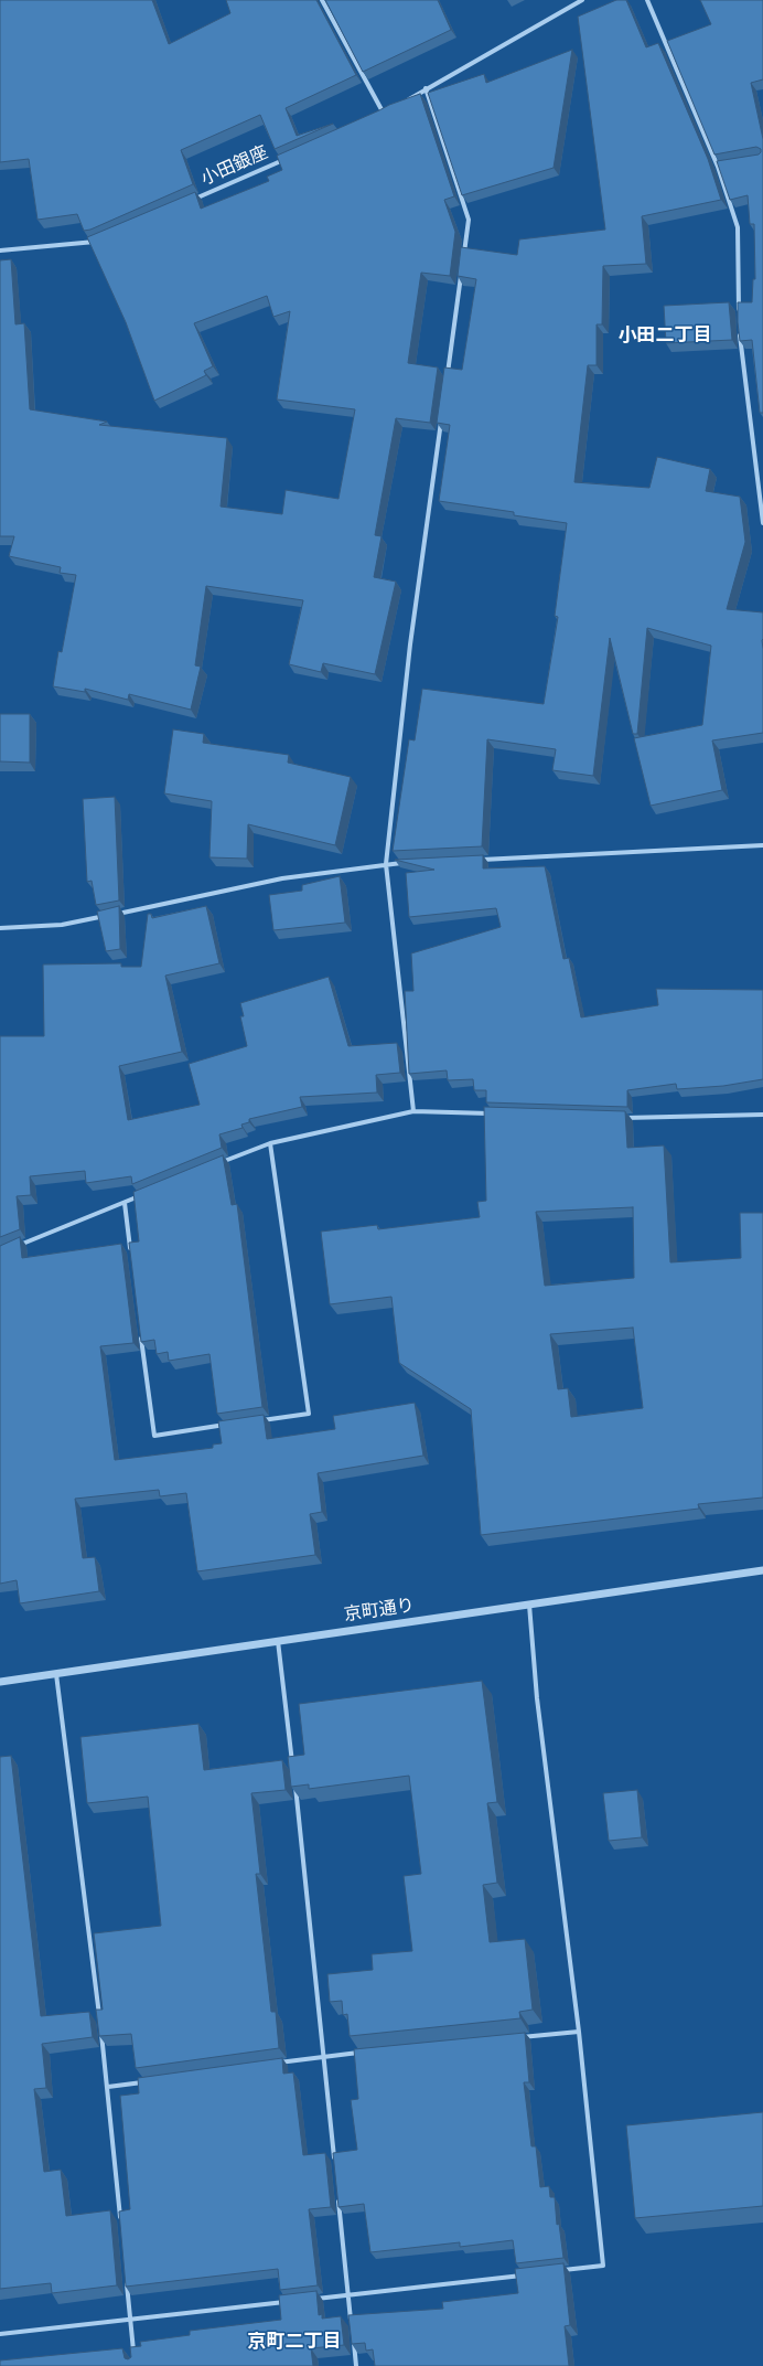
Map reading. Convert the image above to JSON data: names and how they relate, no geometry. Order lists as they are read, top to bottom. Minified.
{"streets":{"street":["小田銀座","京町通り"]},"districts":["小田二丁目","京町二丁目"]}
